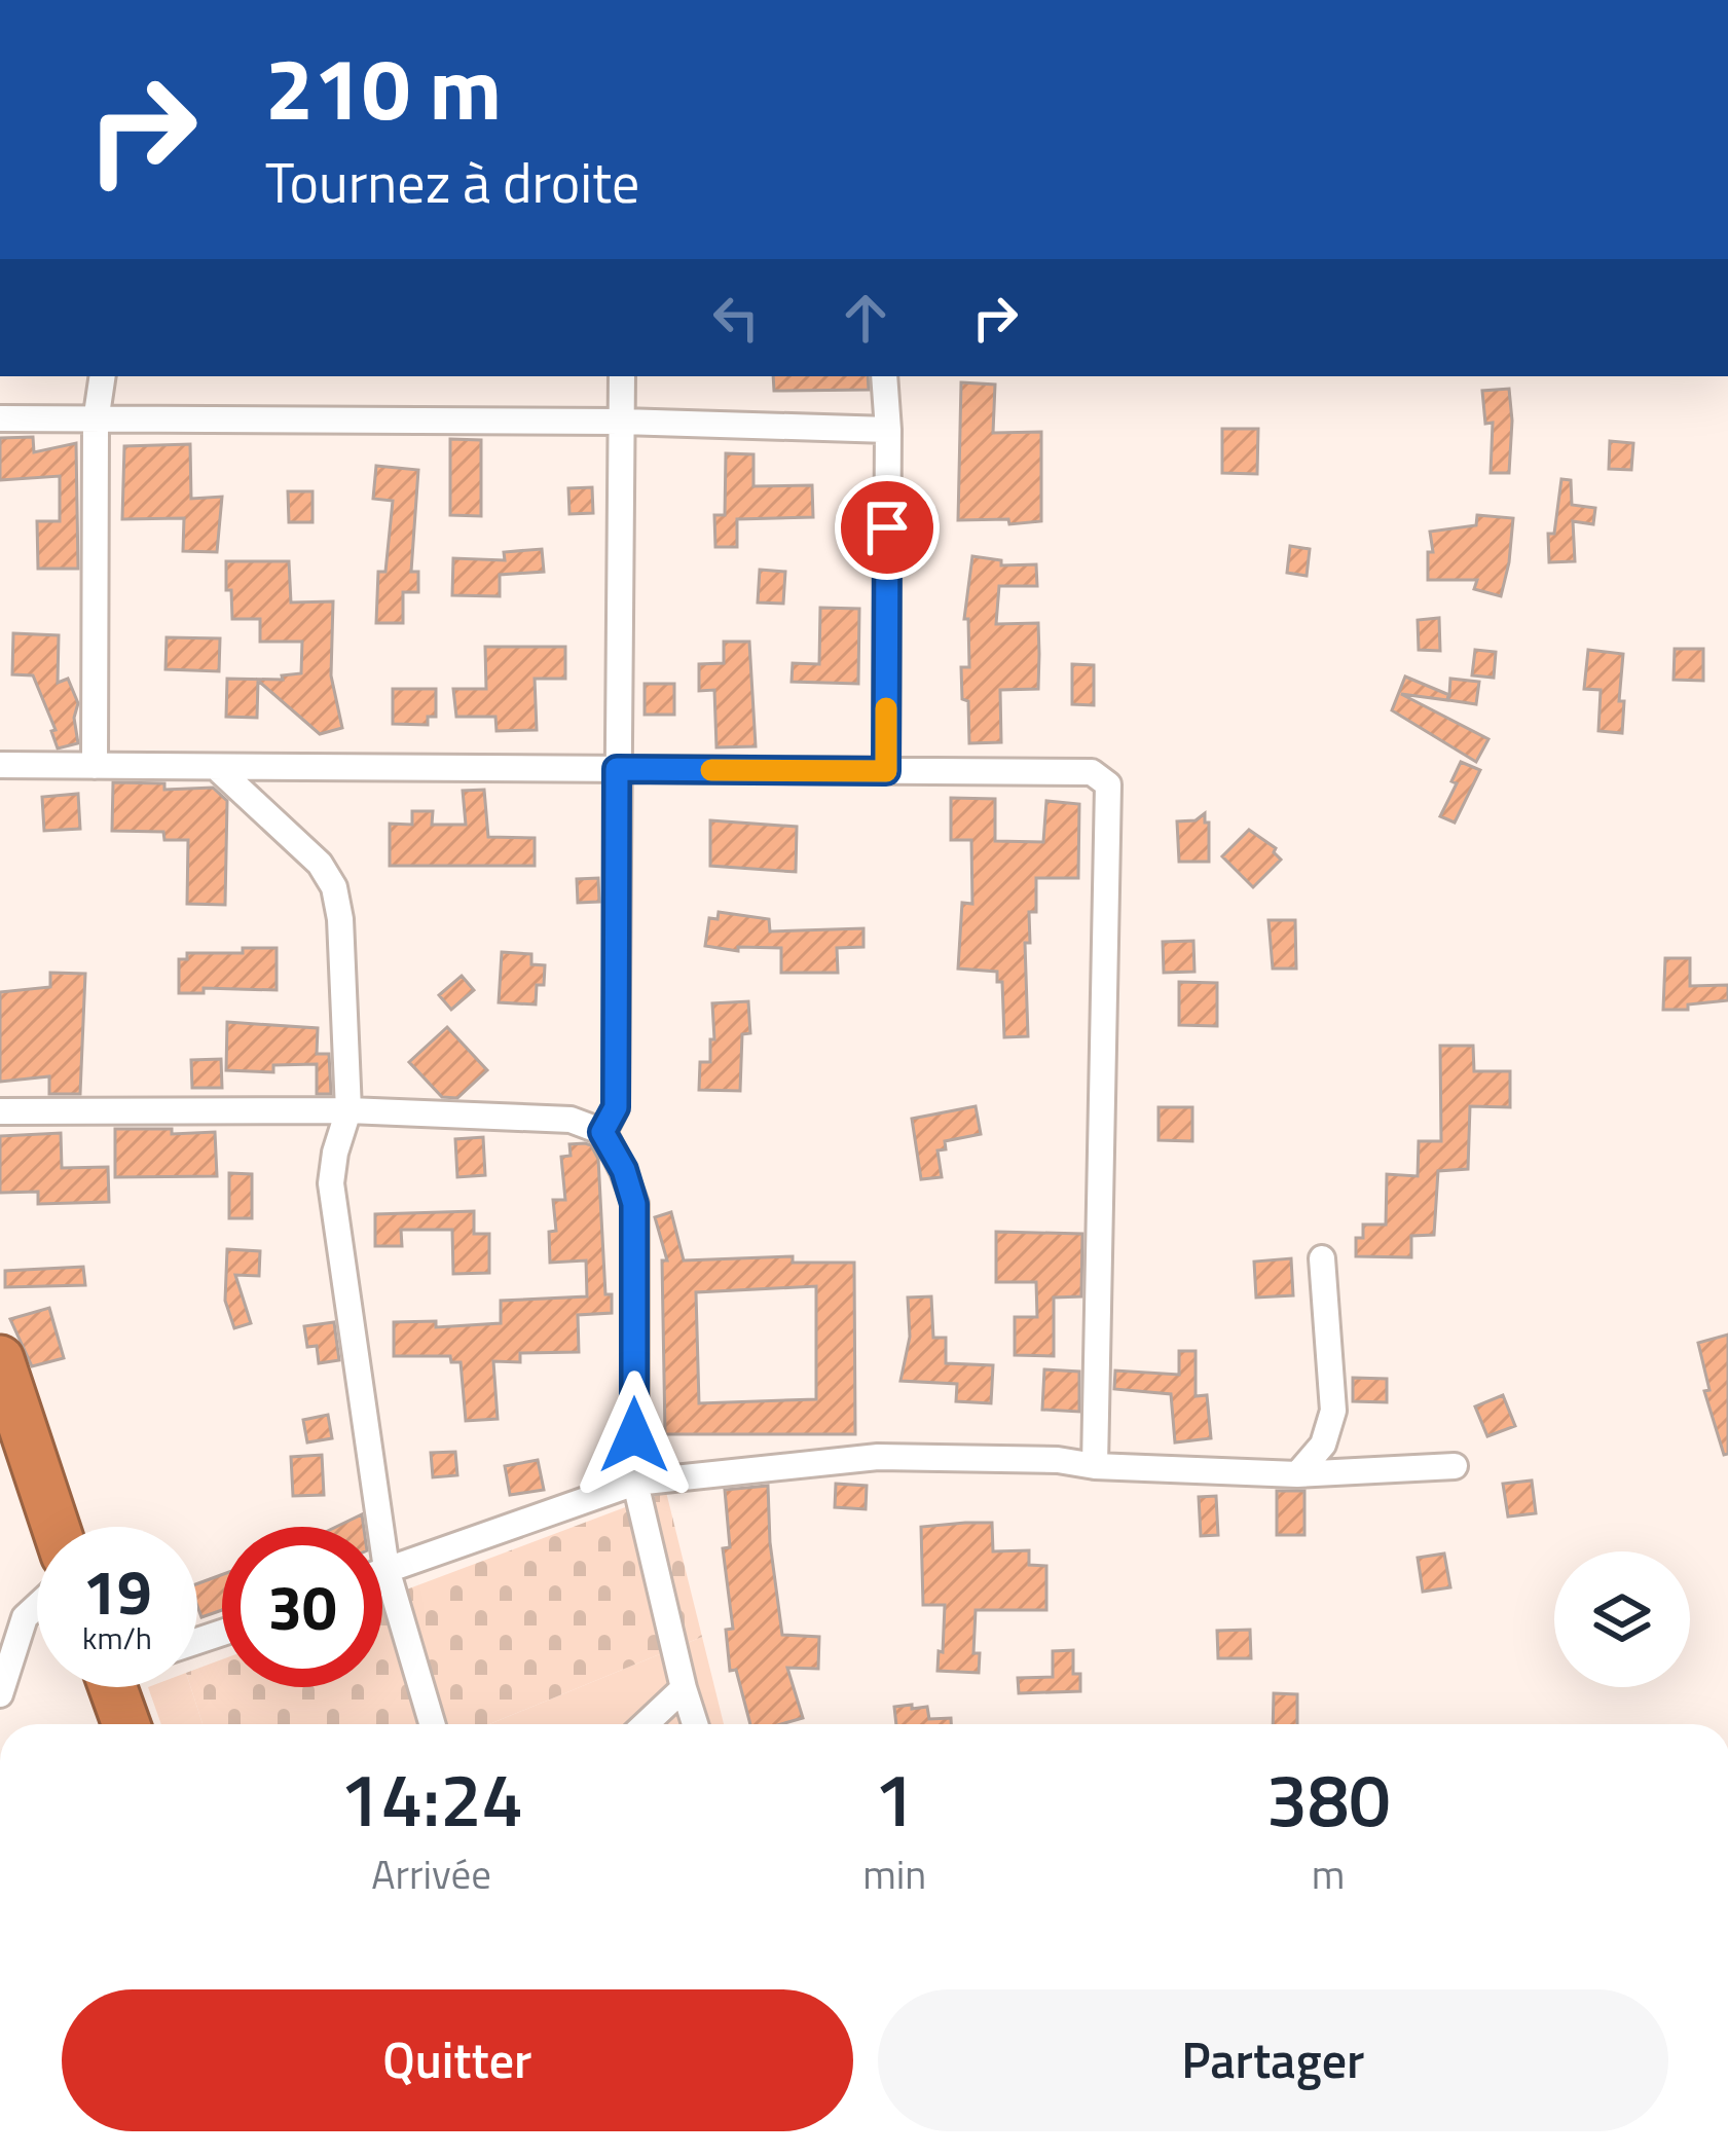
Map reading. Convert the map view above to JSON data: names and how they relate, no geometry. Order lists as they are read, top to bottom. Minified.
{"page":{"turn":["210 m","Tournez à droite"],"speed":"19 km/h","limit":"30","eta":["14:24","Arrivée","1","min","380","m"],"buttons":["Quitter","Partager"]}}
